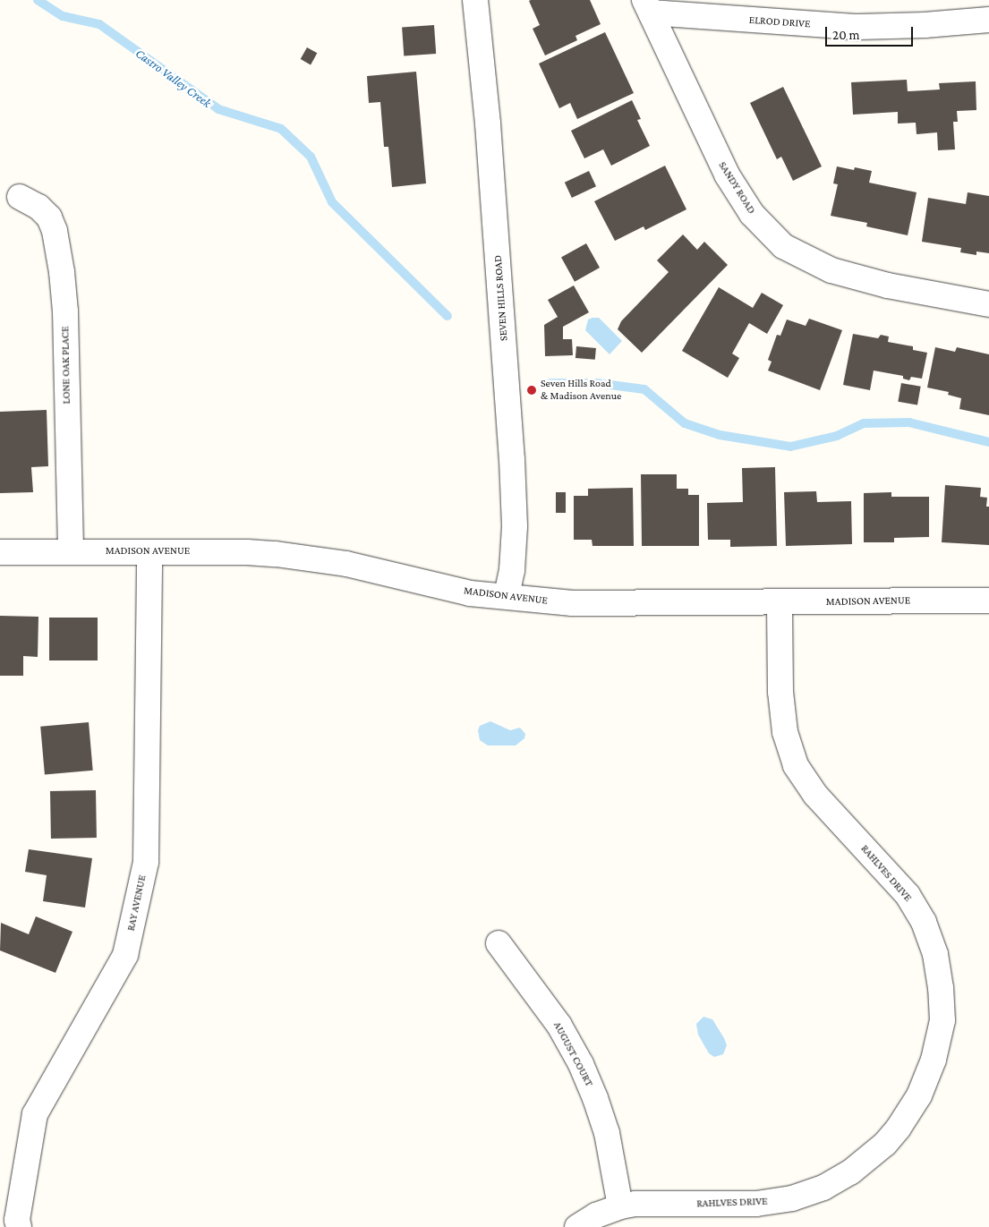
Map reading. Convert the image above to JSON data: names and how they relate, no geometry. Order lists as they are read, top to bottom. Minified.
{"streets":{"street":["ELROD DRIVE","SANDY ROAD","SEVEN HILLS ROAD","LONE OAK PLACE","MADISON AVENUE","RAHLVES DRIVE","RAY AVENUE","AUGUST COURT"]},"crossings":[["ELROD DRIVE","SANDY ROAD"],["SEVEN HILLS ROAD","MADISON AVENUE"],["LONE OAK PLACE","MADISON AVENUE"],["MADISON AVENUE","RAHLVES DRIVE"],["MADISON AVENUE","RAY AVENUE"],["RAHLVES DRIVE","AUGUST COURT"]],"water":["Castro Valley Creek"],"places":["Seven Hills Road & Madison Avenue"],"scale_bar":"20 m"}
